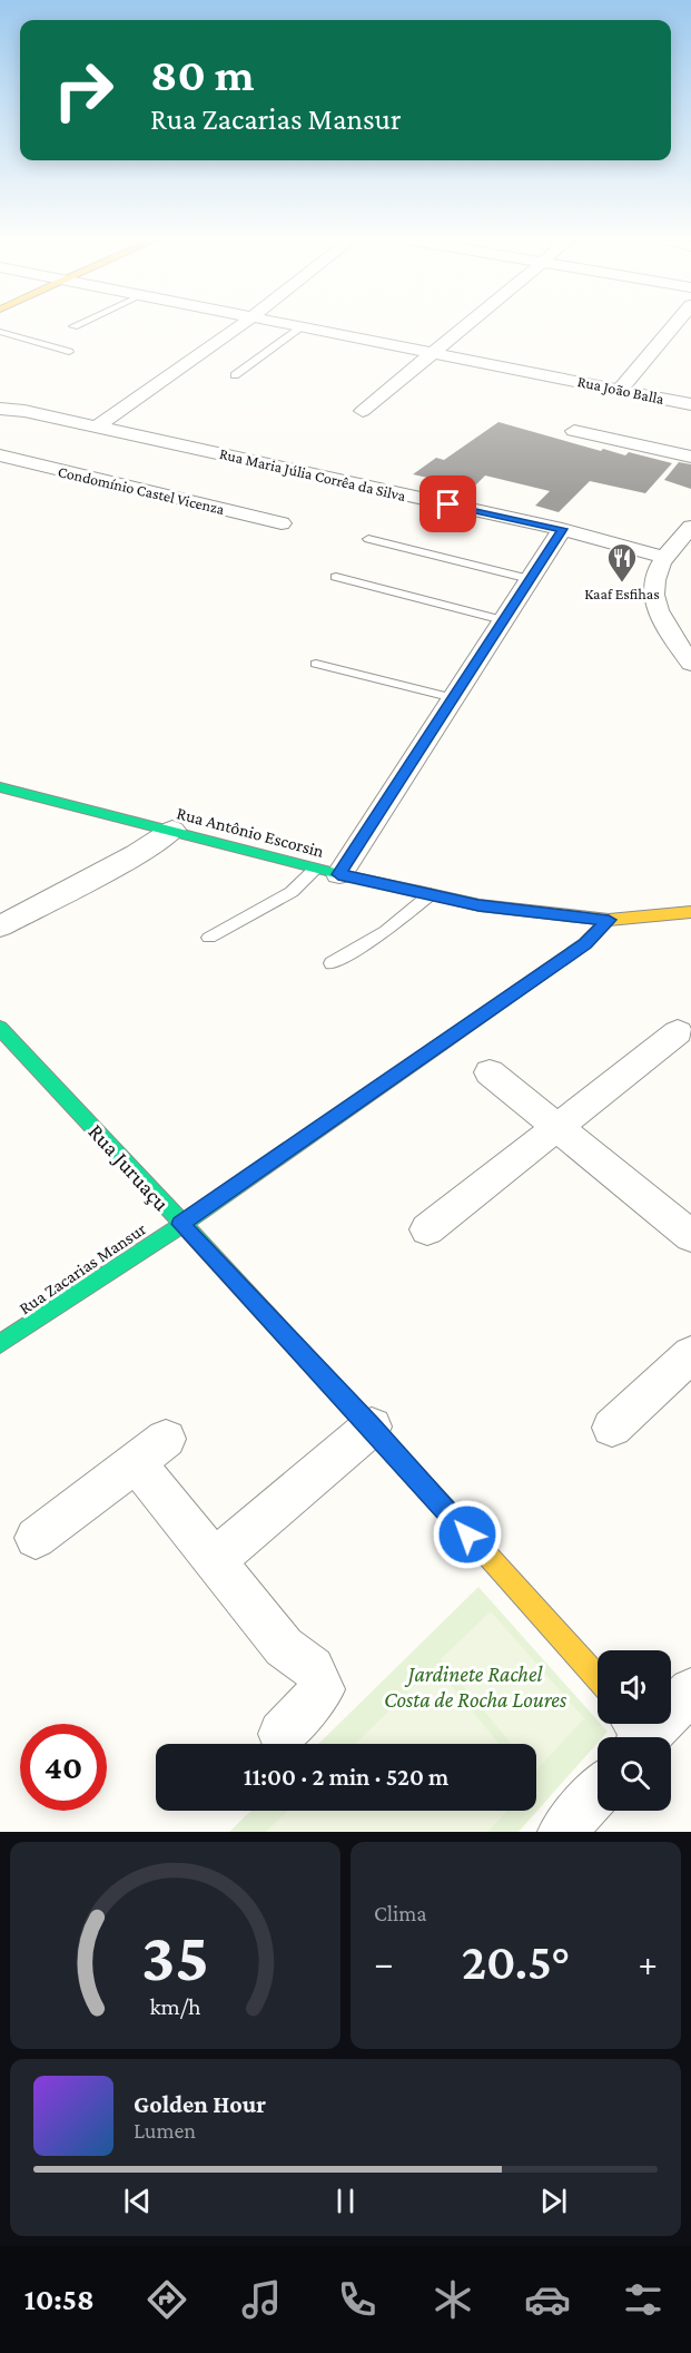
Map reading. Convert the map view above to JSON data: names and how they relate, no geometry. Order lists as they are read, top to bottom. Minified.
{"streets":{"street":["Rua João Balla","Rua Maria Júlia Corrêa da Silva","Condomínio Castel Vicenza","Rua Antônio Escorsin","Rua Juruaçu","Rua Zacarias Mansur"]},"crossings":[["Rua Antônio Escorsin","Rua Zacarias Mansur"],["Rua Juruaçu","Rua Zacarias Mansur"]],"parks":["Jardinete Rachel Costa de Rocha Loures"],"places":{"restaurant":["Kaaf Esfihas"]},"page":{"turn":["80 m","Rua Zacarias Mansur"],"limit":"40","trip":"11:00 · 2 min · 520 m","tile":"Clima","heat":["−","20.5°","+"],"song":["Golden Hour","Lumen"],"tabs":"10:58","gauge":["35","km/h"]}}
